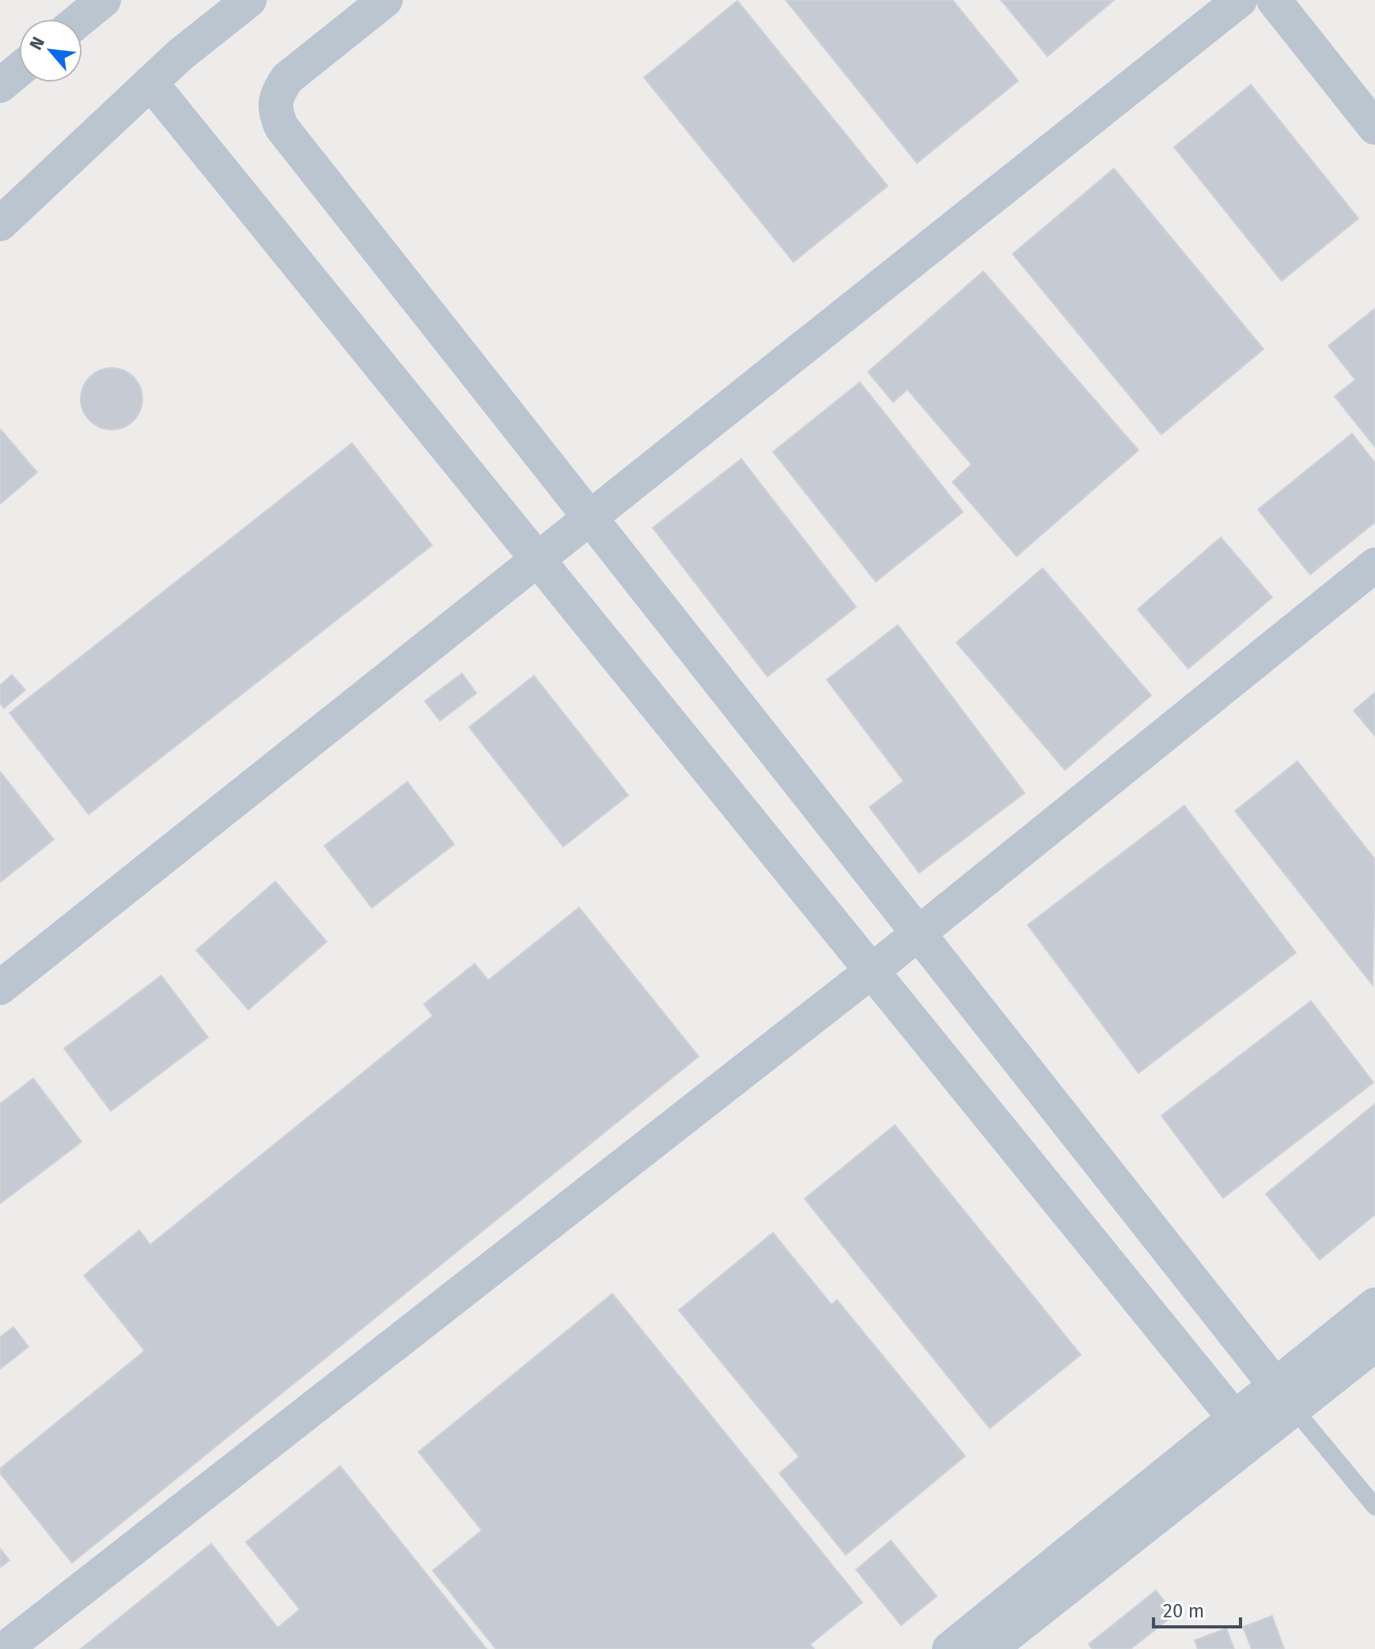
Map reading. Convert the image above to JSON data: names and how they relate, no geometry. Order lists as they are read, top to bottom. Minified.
{"scale_bar":"20 m","north":"top left"}
